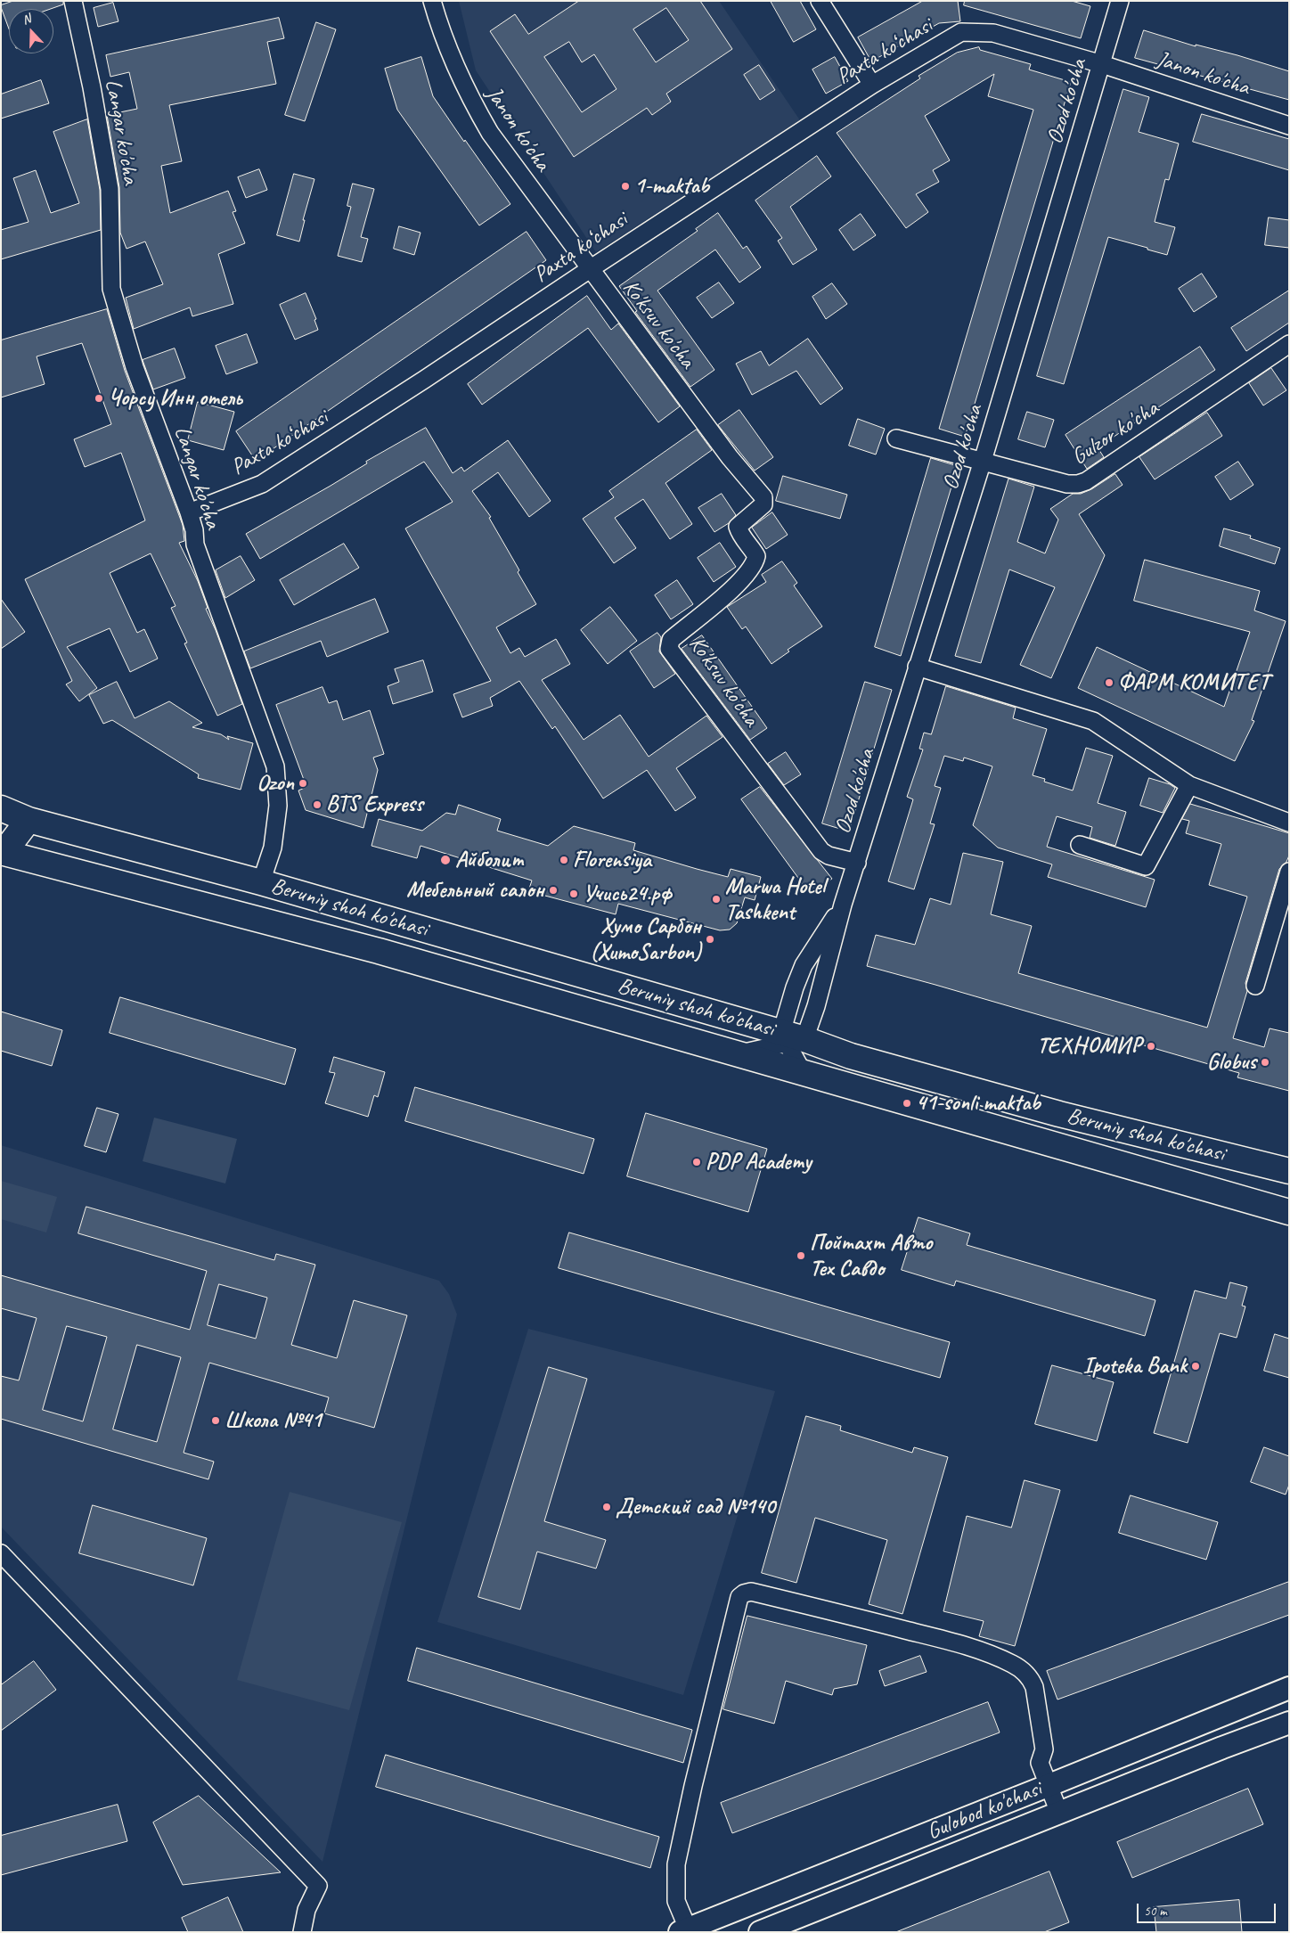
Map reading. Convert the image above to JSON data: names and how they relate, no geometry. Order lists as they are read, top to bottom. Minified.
{"streets":{"main road":["Beruniy shoh ko'chasi"],"street":["Paxta ko‘chasi","Janon ko'cha","Ozod ko'cha","Langar ko'cha","Ko'ksuv ko'cha","Gulzor ko'cha","Gulobod ko'chasi"]},"crossings":[["Paxta ko‘chasi","Janon ko'cha"],["Paxta ko‘chasi","Ozod ko'cha"],["Paxta ko‘chasi","Langar ko'cha"],["Paxta ko‘chasi","Ko'ksuv ko'cha"],["Janon ko'cha","Ozod ko'cha"],["Janon ko'cha","Ko'ksuv ko'cha"],["Ozod ko'cha","Ko'ksuv ko'cha"],["Ozod ko'cha","Gulzor ko'cha"],["Ozod ko'cha","Beruniy shoh ko'chasi"],["Langar ko'cha","Beruniy shoh ko'chasi"]],"places":["1-maktab","Чорсу Инн отель","ФАРМ КОМИТЕТ","Ozon","BTS Express","Айболит","Florensiya","Мебельный салон","Учись24.рф","Marwa Hotel Tashkent","Хумо Сарбон (XumoSarbon)","ТЕХНОМИР","Globus","41-sonli maktab","PDP Academy","Пойтахт Авто Тех Савдо","Ipoteka Bank","Школа №41","Детский сад №140"],"scale_bar":"50 m","north":"top"}
